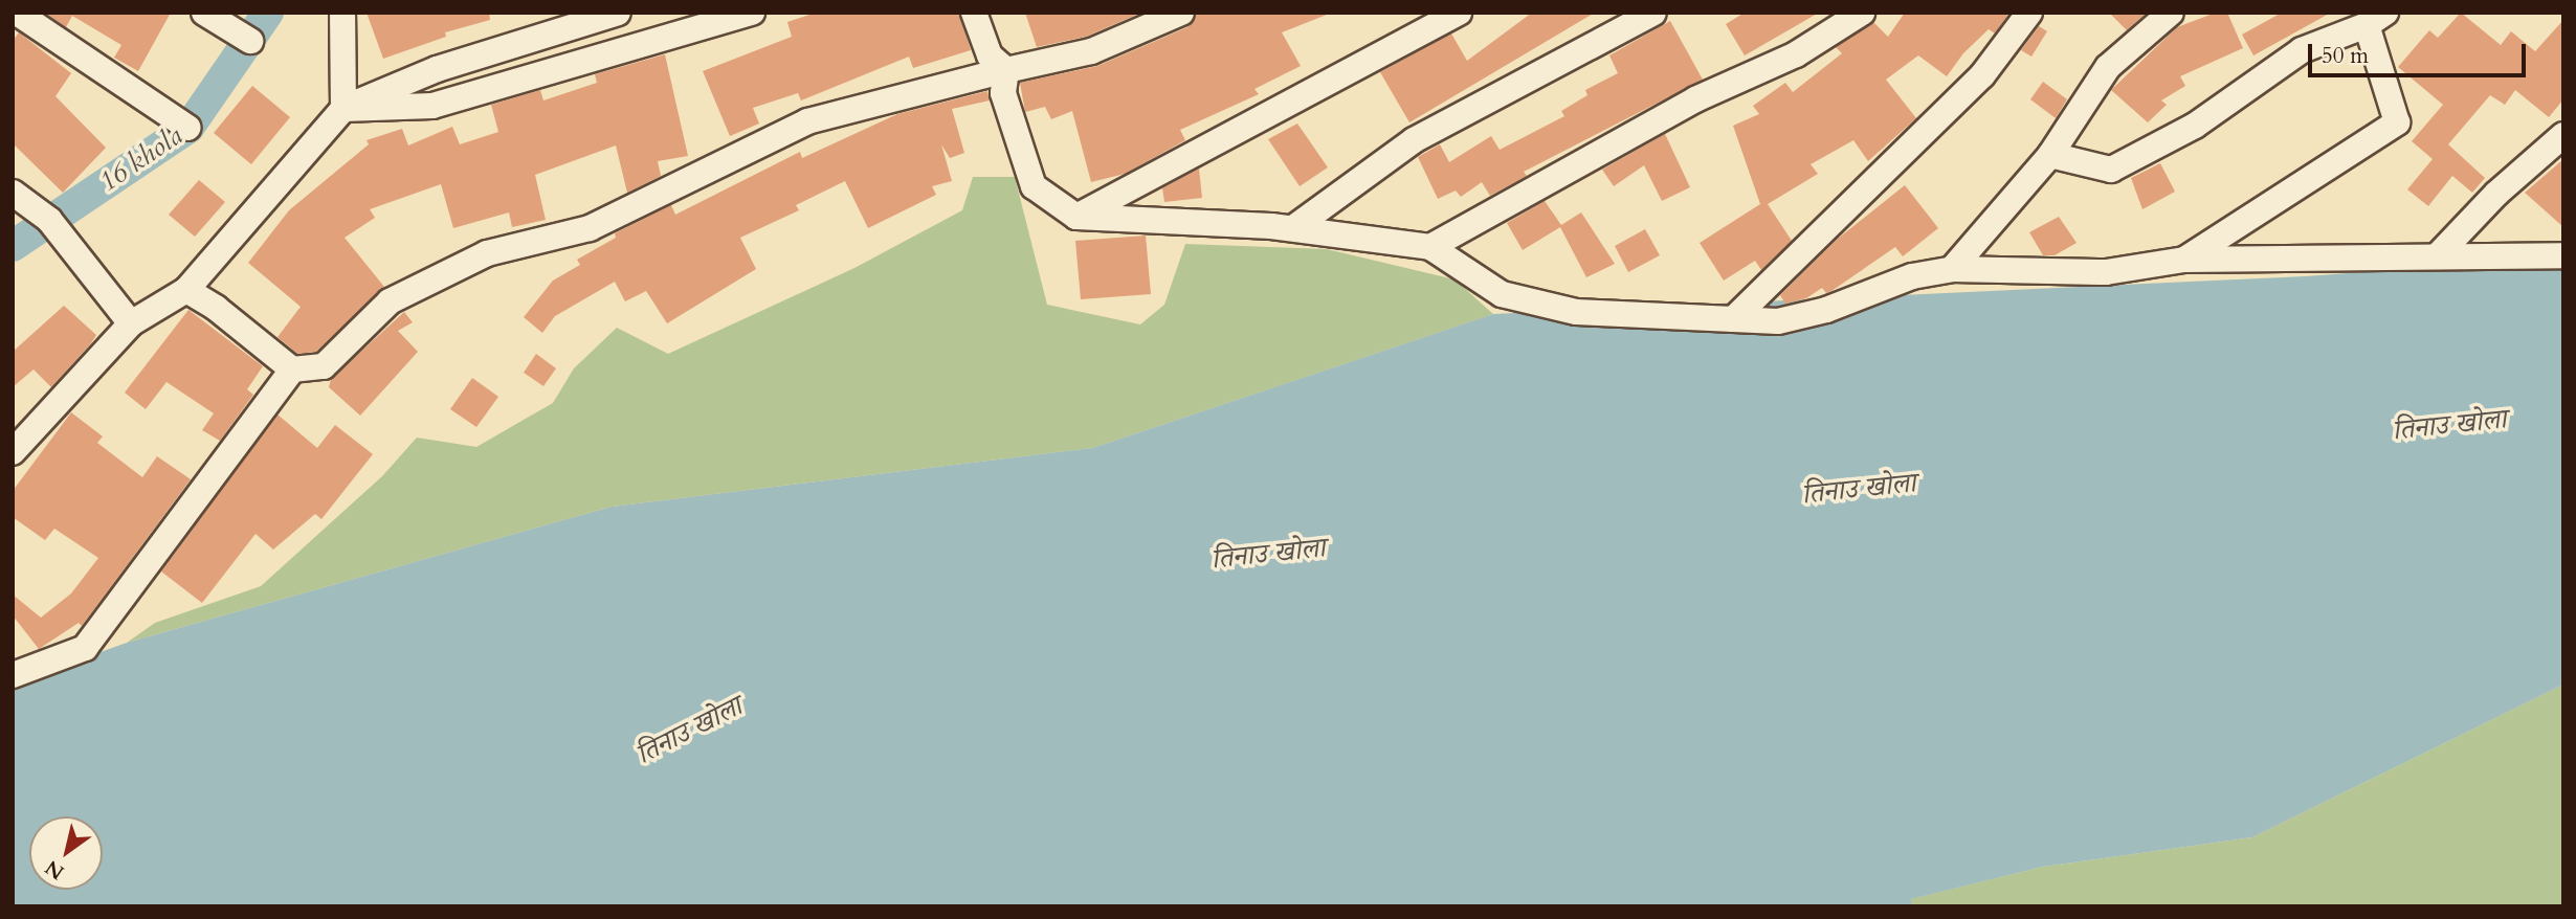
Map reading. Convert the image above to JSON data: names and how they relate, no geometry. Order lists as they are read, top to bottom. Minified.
{"water":["16 khola","तिनाउ खोला"],"scale_bar":"50 m","north":"bottom left"}
